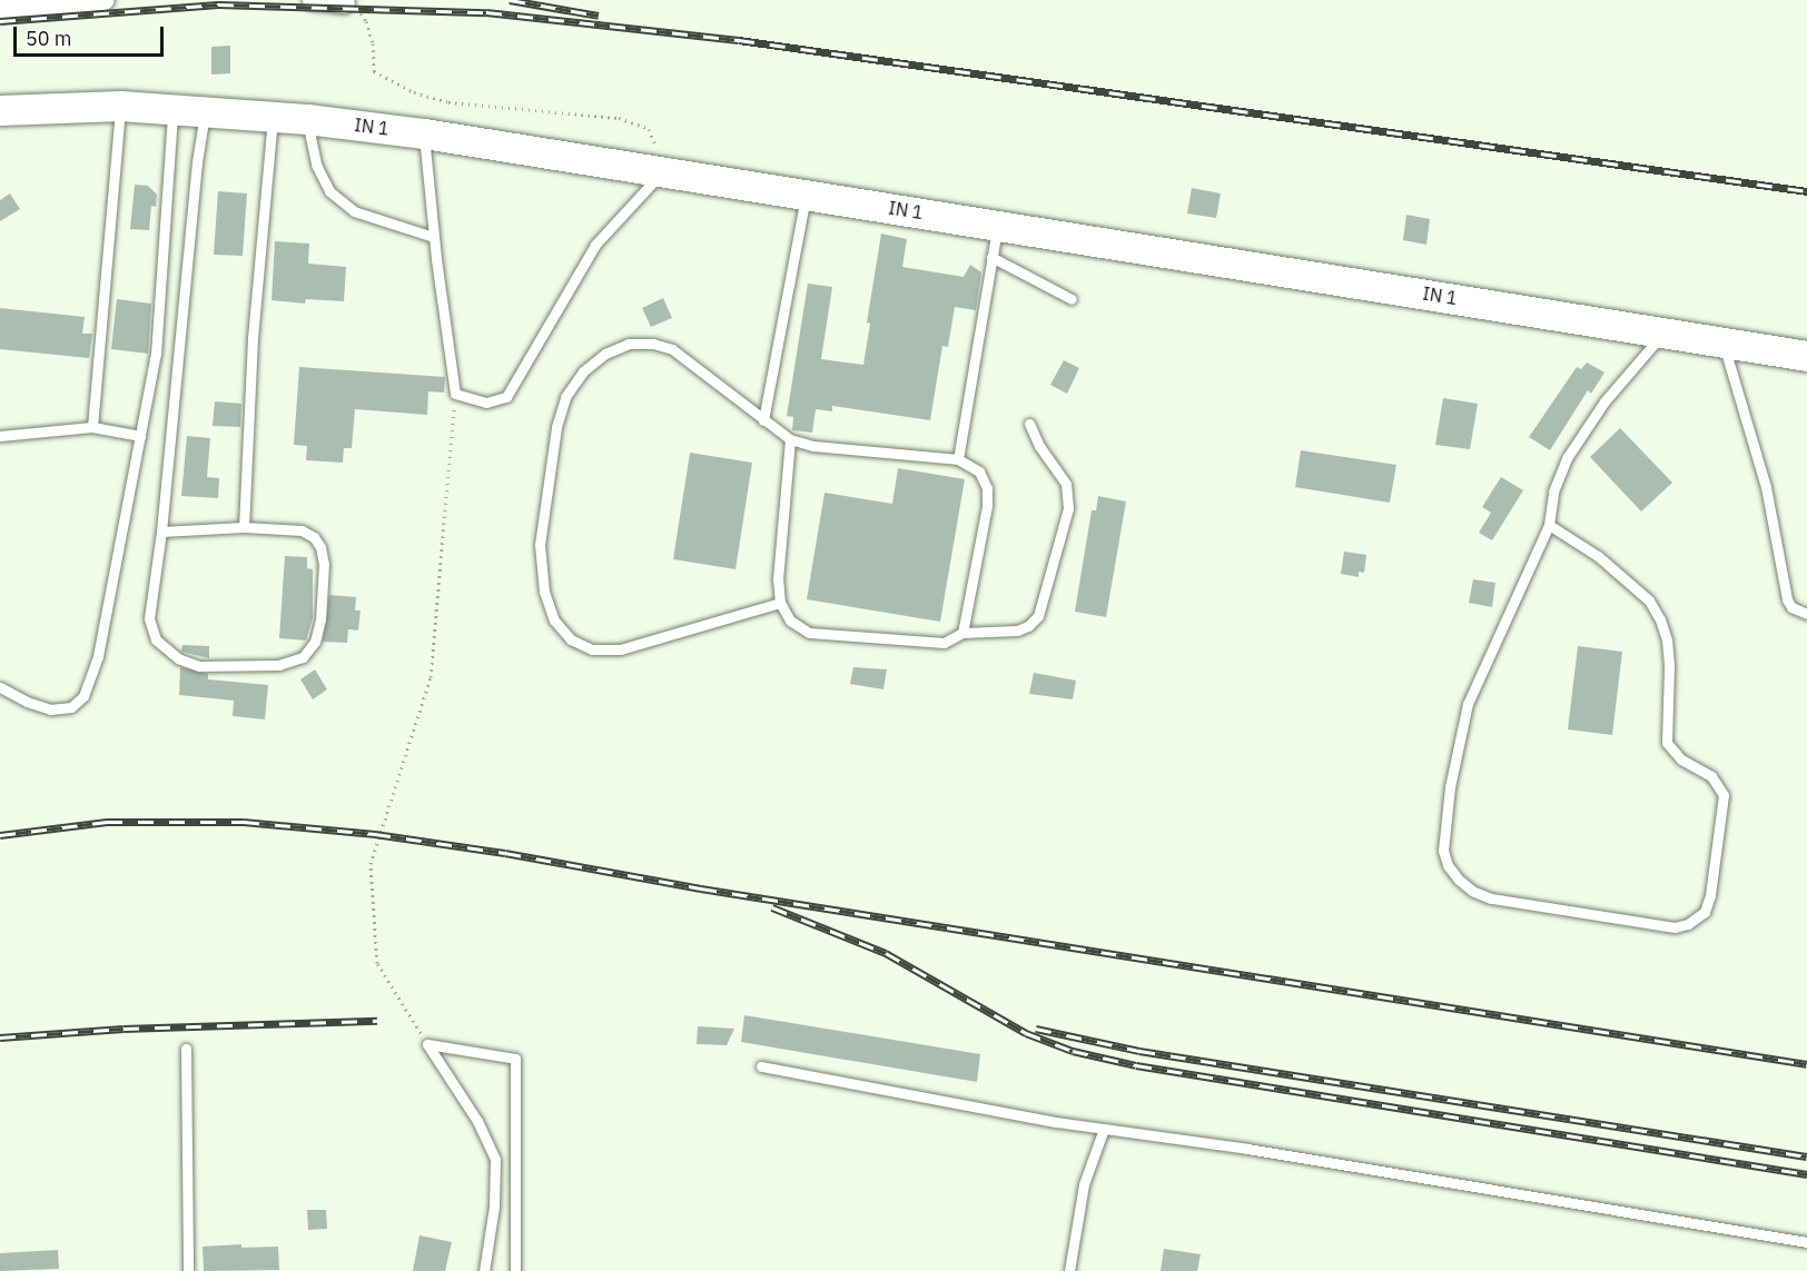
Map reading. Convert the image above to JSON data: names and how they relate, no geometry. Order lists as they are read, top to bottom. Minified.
{"streets":{"street":["IN 1"]},"scale_bar":"50 m"}
